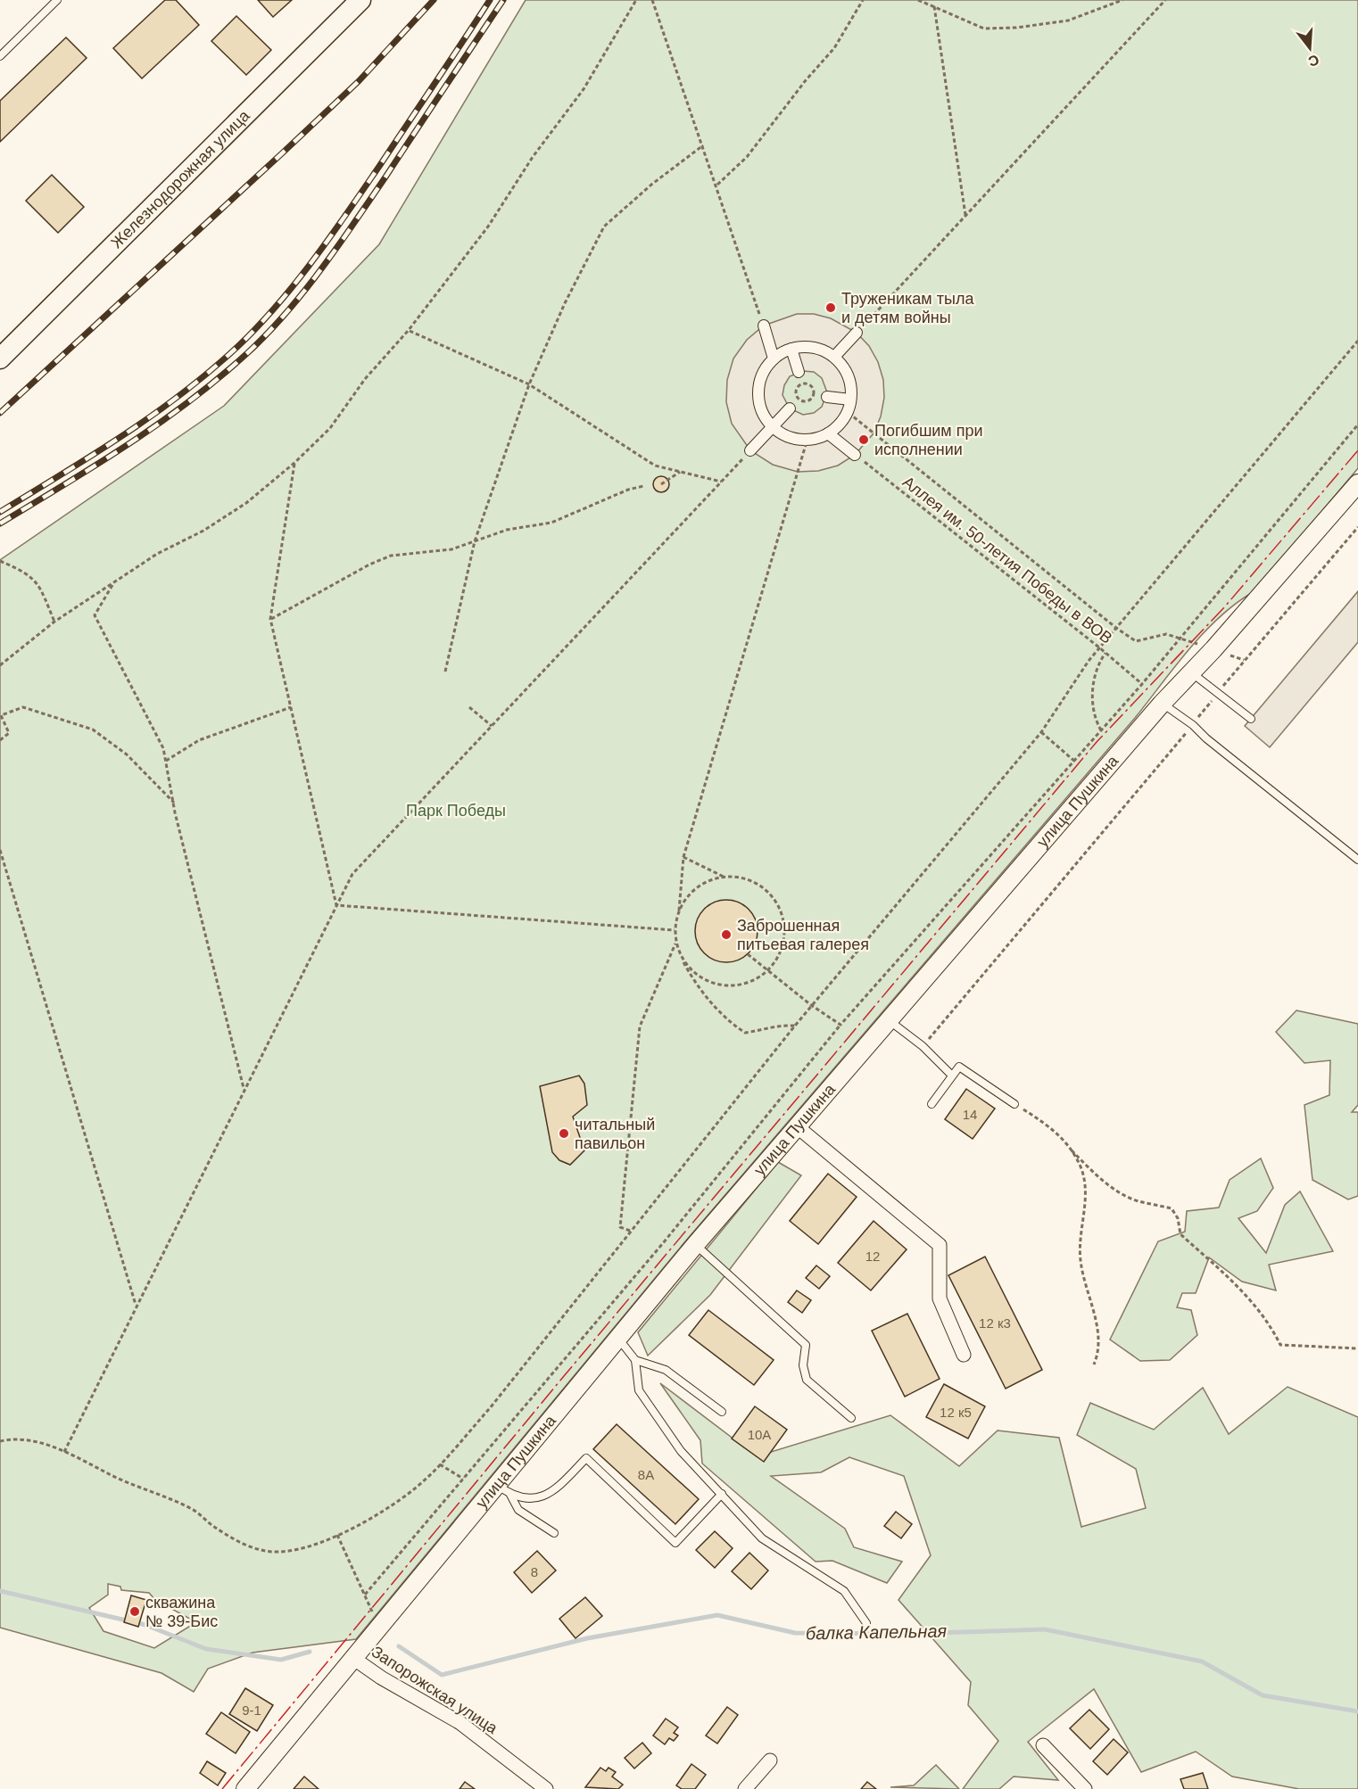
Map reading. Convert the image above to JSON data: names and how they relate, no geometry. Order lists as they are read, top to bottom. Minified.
{"streets":{"main road":["Железнодорожная улица"],"street":["улица Пушкина","Запорожская улица"],"path":["Аллея им. 50-летия Победы в ВОВ"]},"crossings":[["улица Пушкина","Запорожская улица"]],"water":["балка Капельная"],"parks":["Парк Победы"],"places":["Труженикам тыла и детям войны","Погибшим при исполнении","Заброшенная питьевая галерея","читальный павильон","скважина № 39-Бис"],"house_numbers":["14","12","12 к3","12 к5","10А","8А","8","9-1"],"north":"bottom"}
